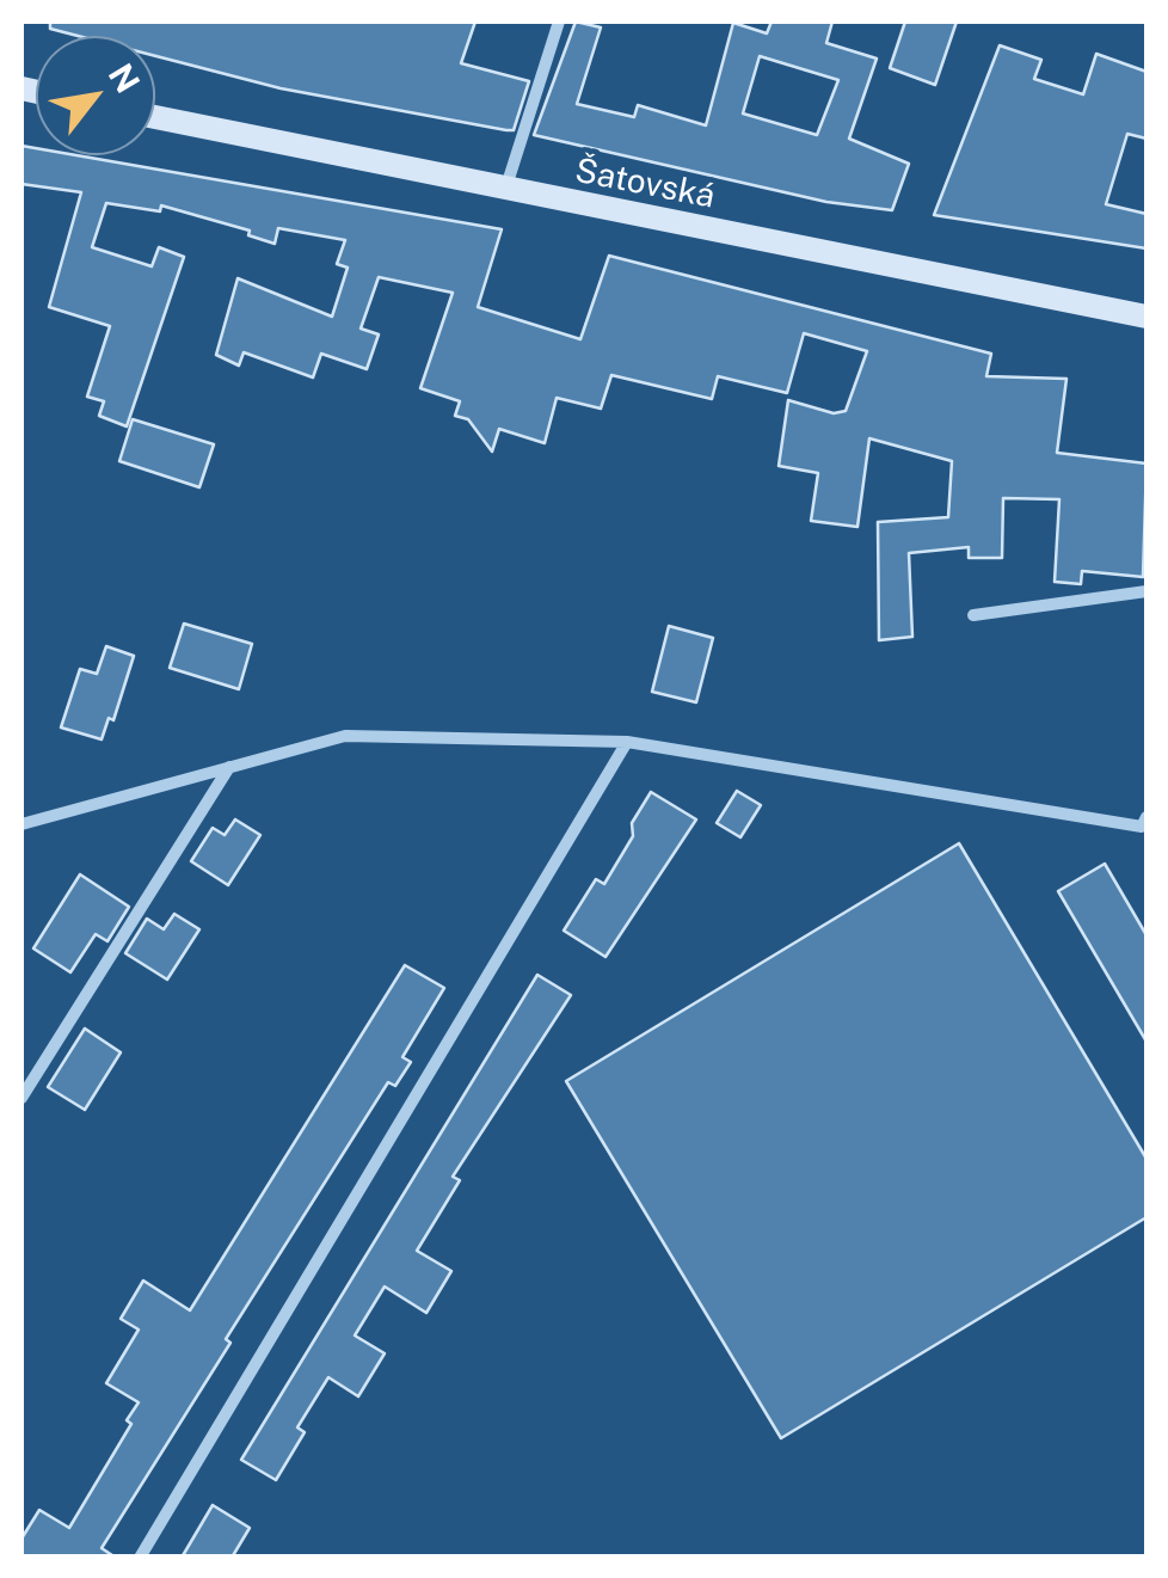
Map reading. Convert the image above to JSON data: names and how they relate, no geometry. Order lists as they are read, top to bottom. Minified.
{"streets":{"main road":["Šatovská"]},"north":"top right"}
